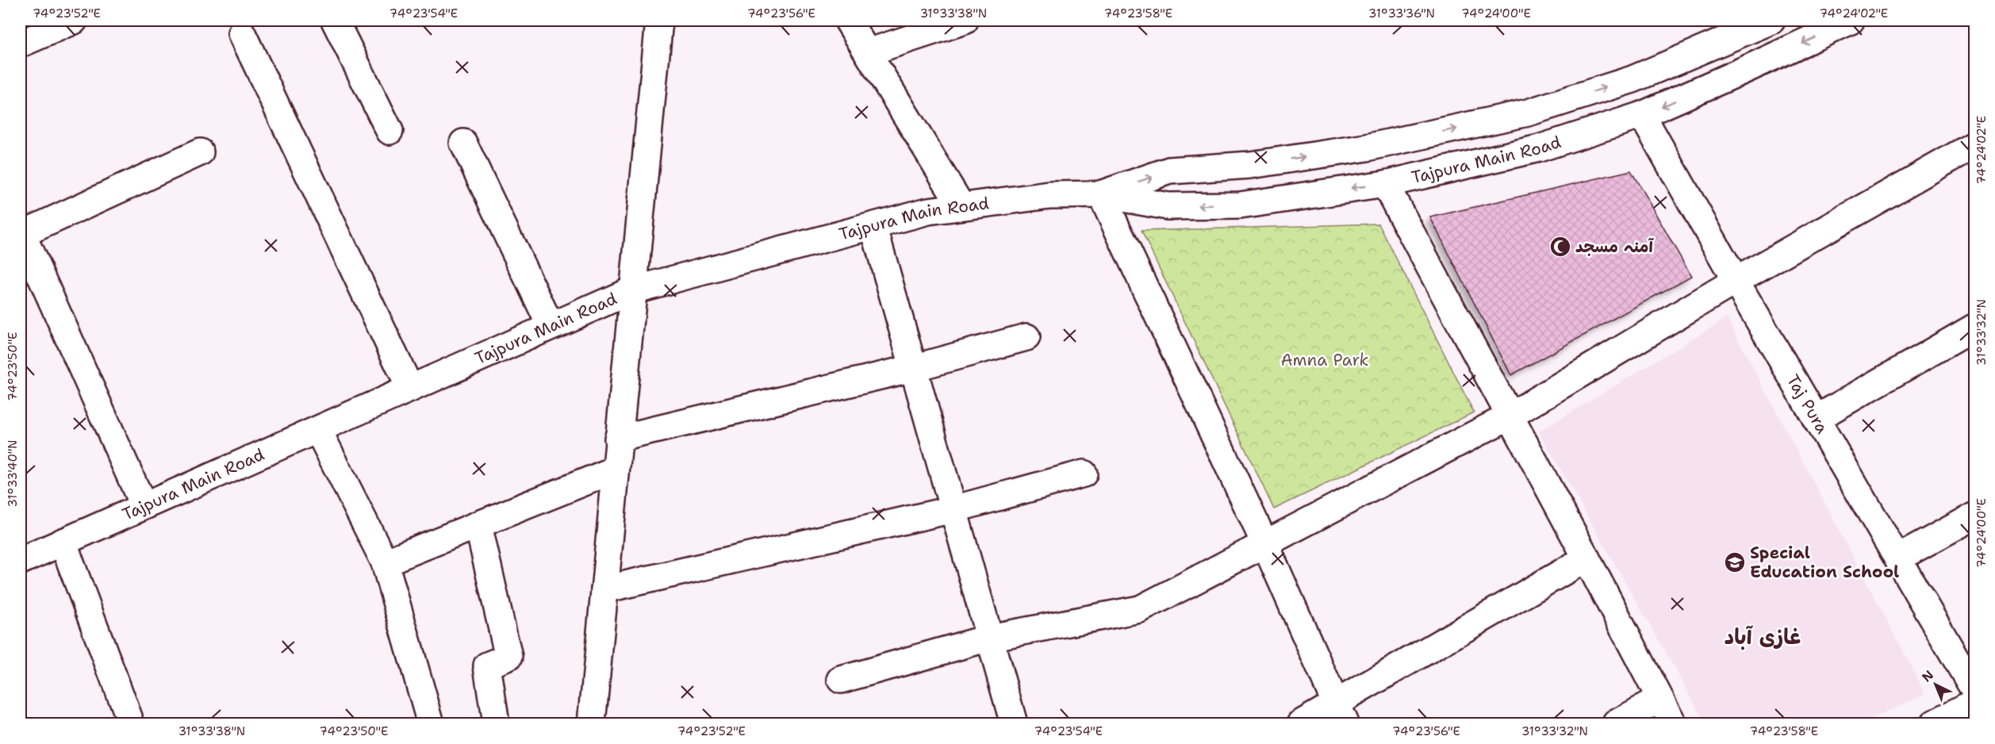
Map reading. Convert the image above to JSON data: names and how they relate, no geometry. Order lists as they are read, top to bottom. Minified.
{"streets":{"street":["Tajpura Main Road","Taj Pura"]},"crossings":[["Tajpura Main Road","Taj Pura"]],"districts":["غازى آباد"],"parks":["Amna Park"],"places":{"mosque":["آمنہ مسجد"],"school or university":["Special Education School"]},"north":"top left","coordinates":["74°23'52\"E","74°23'54\"E","74°23'56\"E","31°33'38\"N","74°23'58\"E","31°33'36\"N","74°24'00\"E","74°24'02\"E","31°33'32\"N","74°23'50\"E","31°33'40\"N"]}
